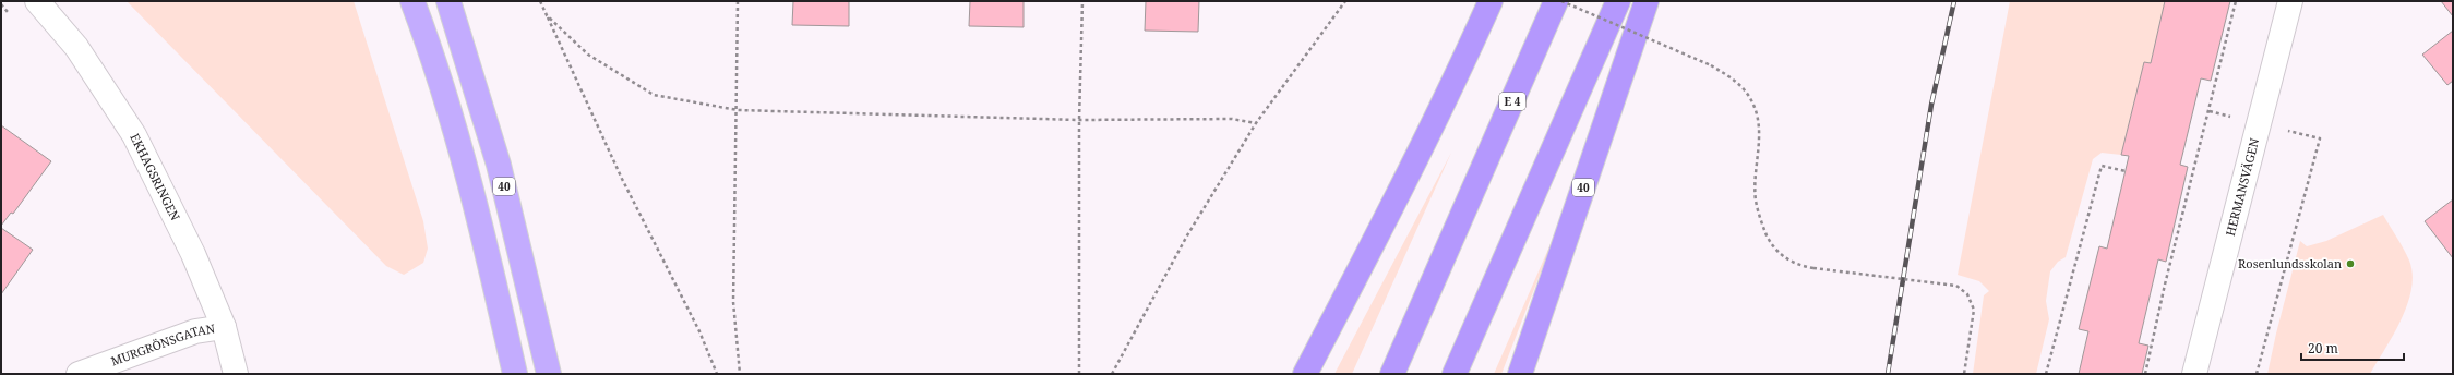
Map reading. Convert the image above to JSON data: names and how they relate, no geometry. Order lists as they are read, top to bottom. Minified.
{"streets":{"highway":["E 4","40"],"street":["EKHAGSRINGEN","HERMANSVÄGEN","MURGRÖNSGATAN"]},"crossings":[["EKHAGSRINGEN","MURGRÖNSGATAN"]],"places":["Rosenlundsskolan"],"scale_bar":"20 m"}
